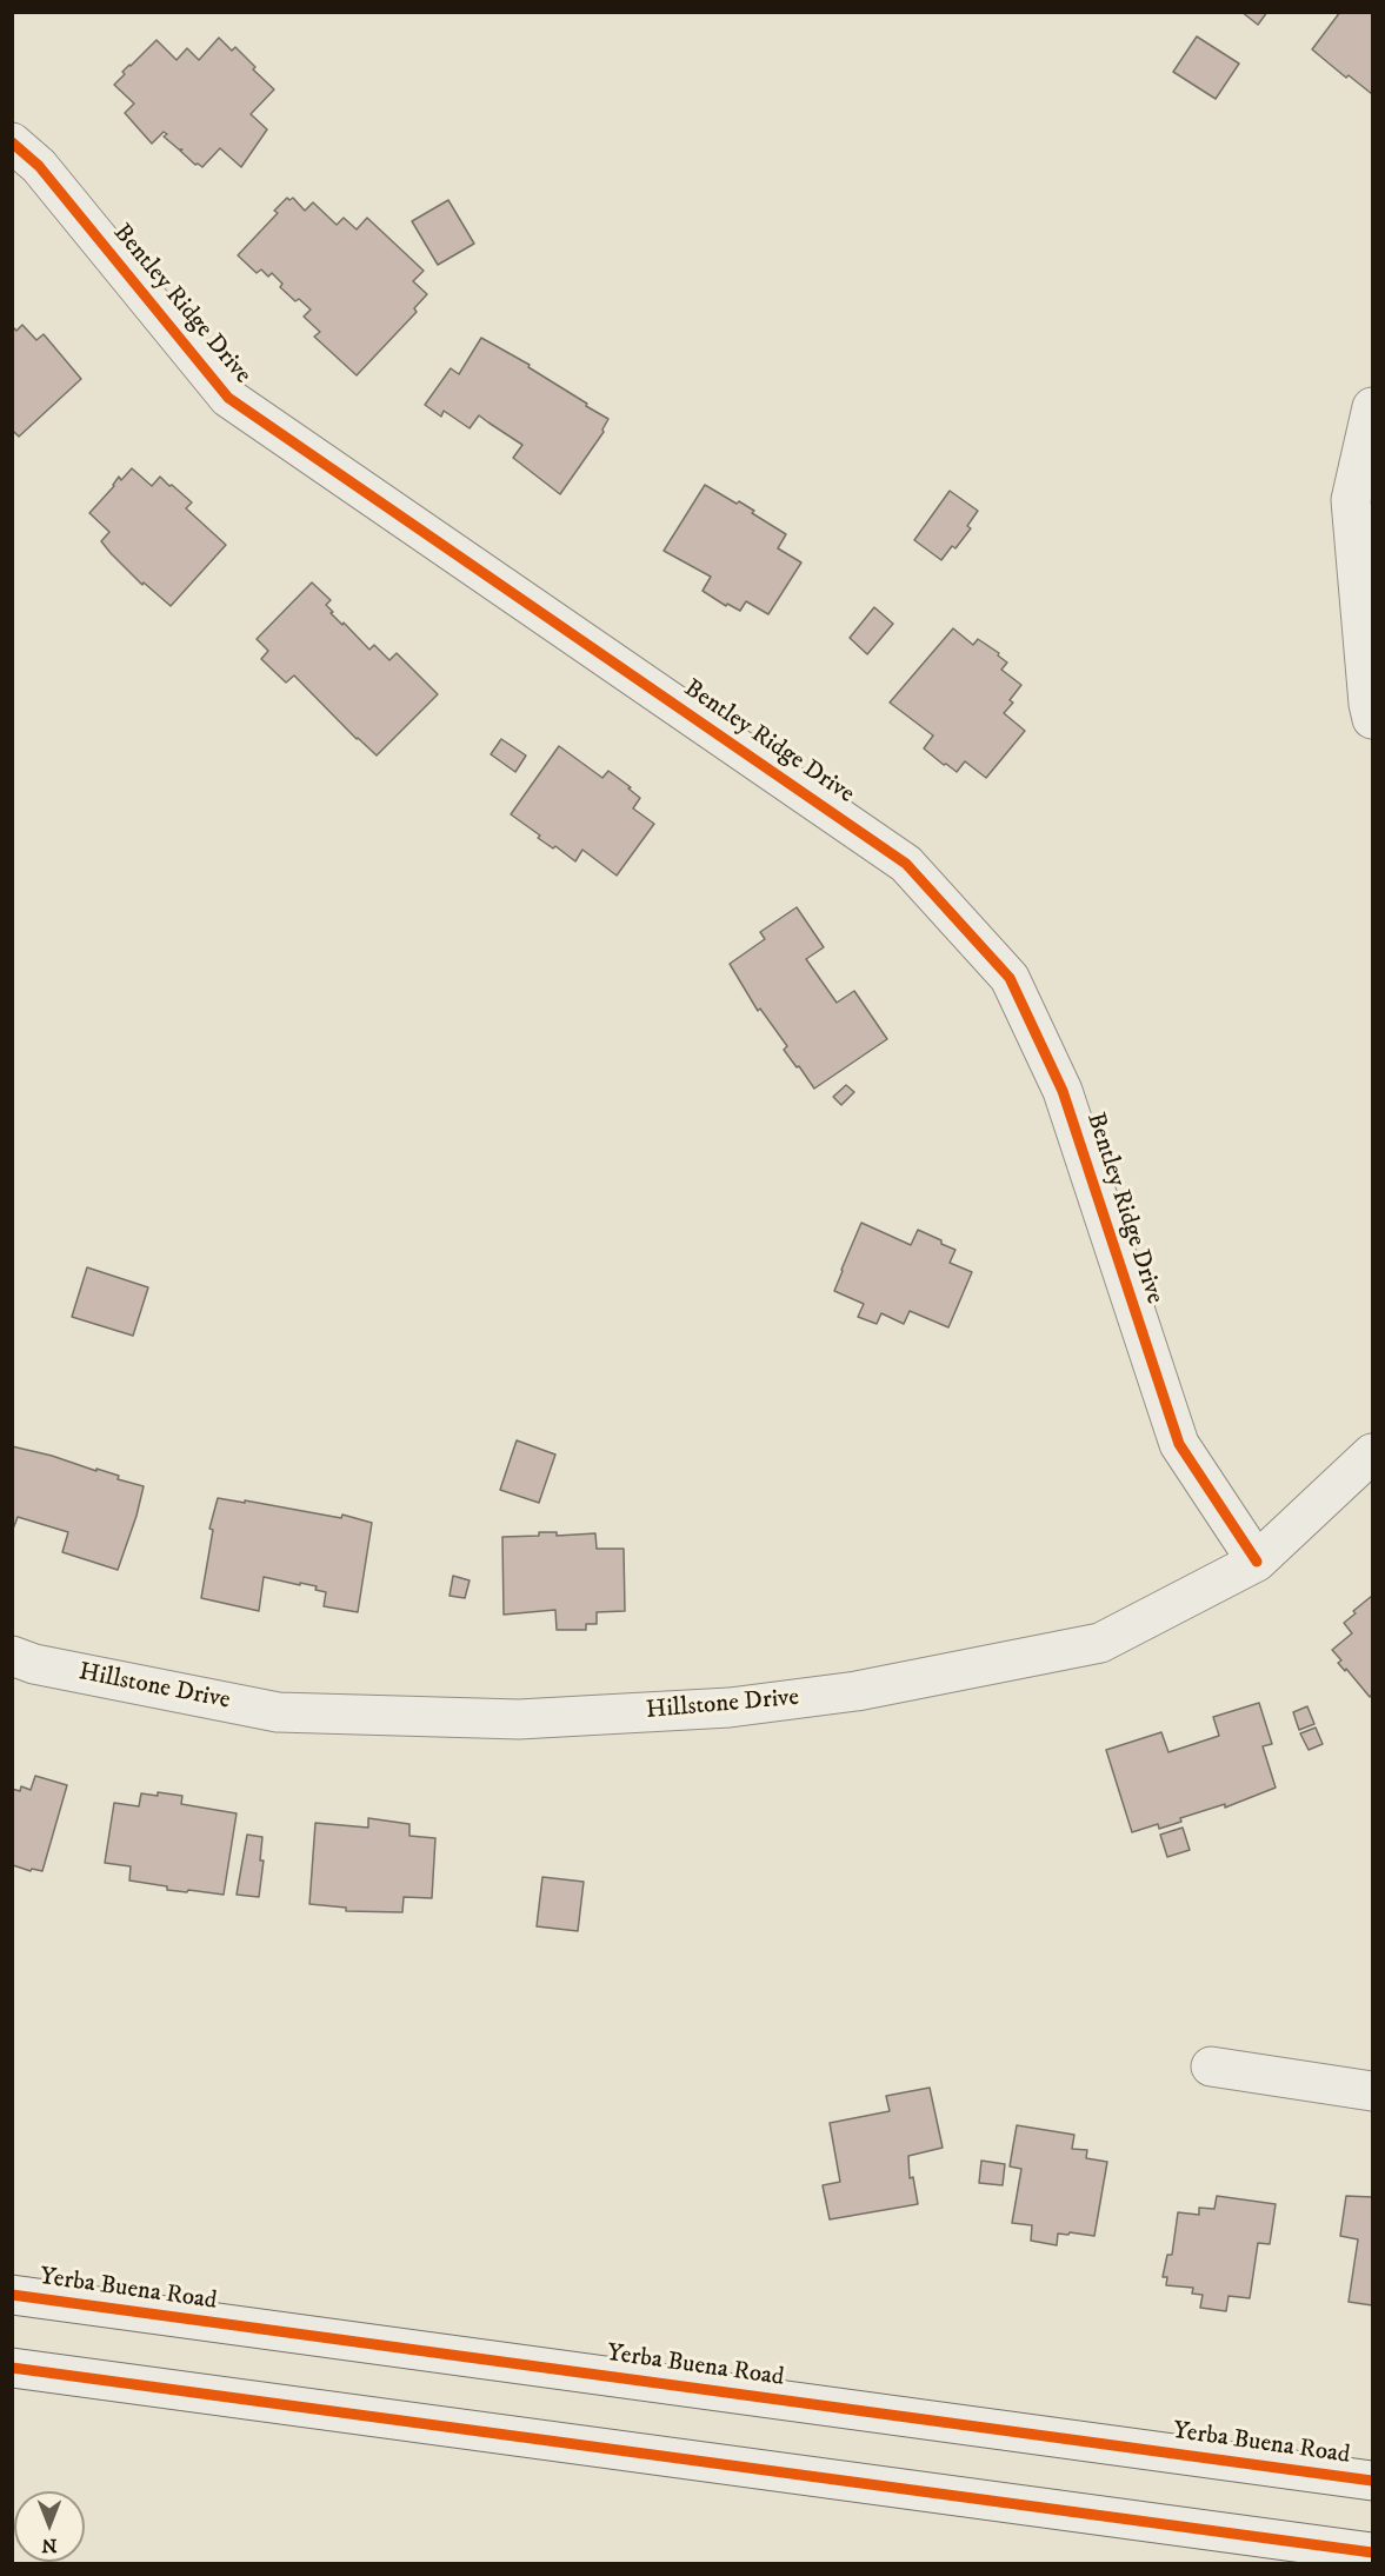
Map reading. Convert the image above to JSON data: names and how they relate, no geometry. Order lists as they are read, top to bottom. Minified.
{"streets":{"street":["Bentley Ridge Drive","Hillstone Drive","Yerba Buena Road"]},"crossings":[["Bentley Ridge Drive","Hillstone Drive"]],"north":"bottom"}
